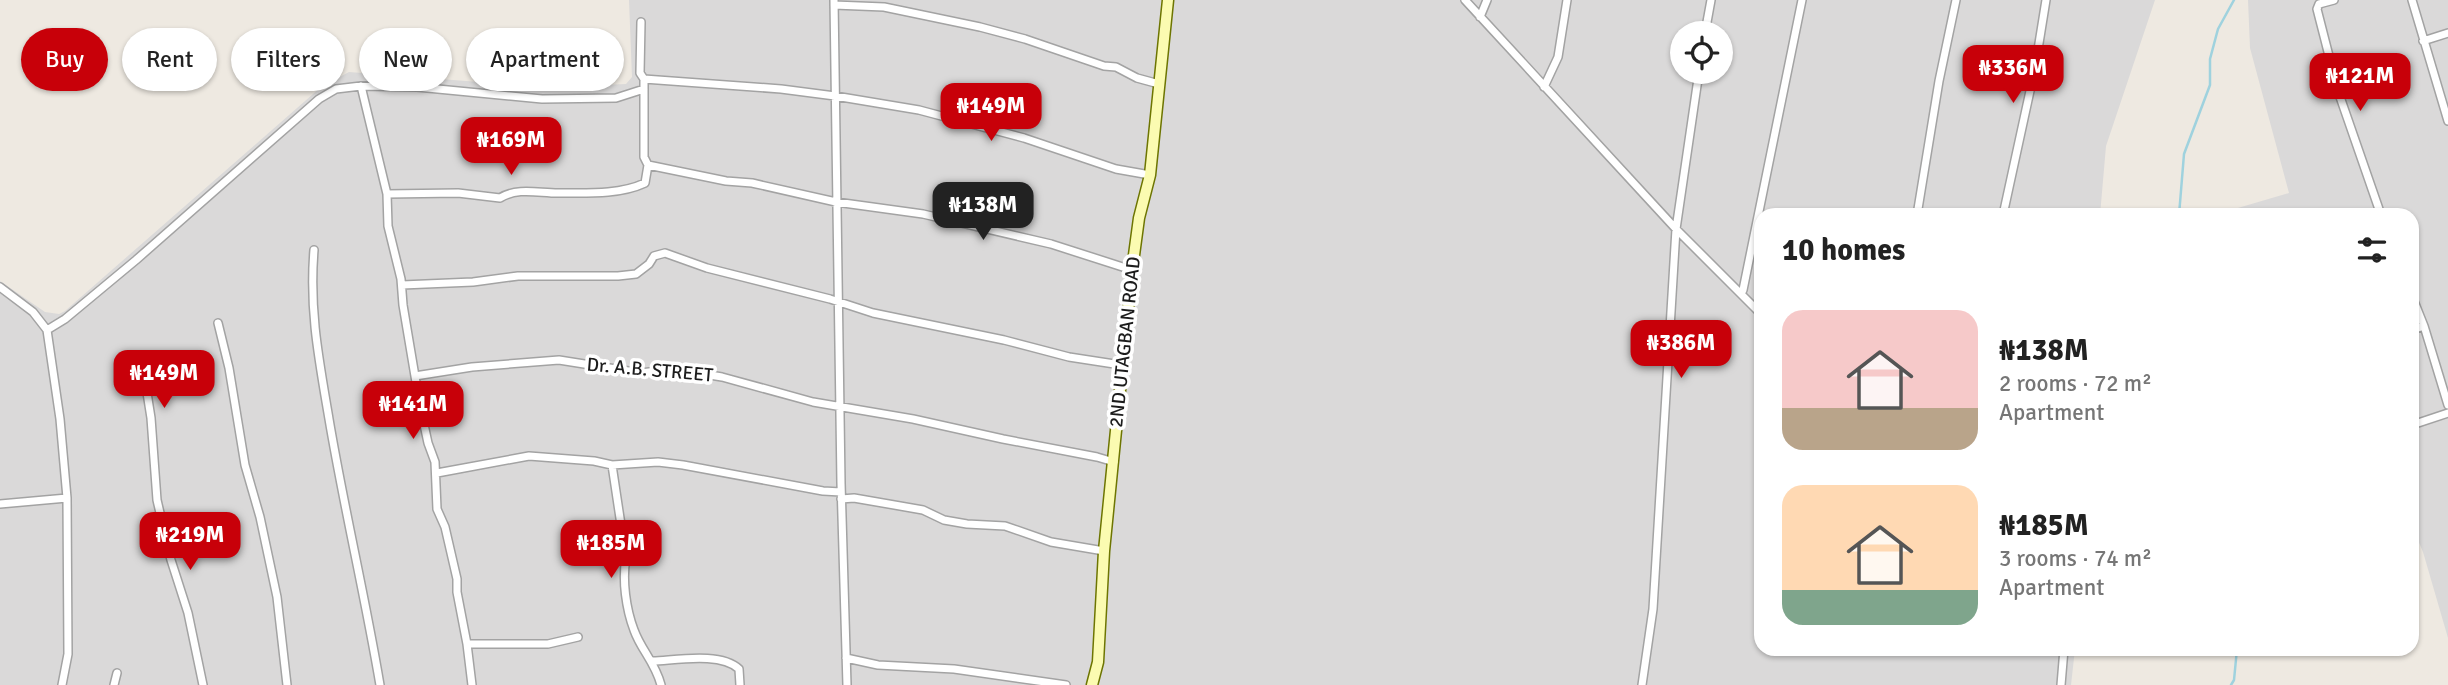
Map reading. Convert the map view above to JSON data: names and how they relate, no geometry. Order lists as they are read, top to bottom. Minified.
{"streets":{"street":["2ND UTAGBAN ROAD","Dr. A.B. STREET"]},"crossings":[["2ND UTAGBAN ROAD","Dr. A.B. STREET"]],"page":{"chip":["Buy","Rent","Filters","New","Apartment"],"price":["₦336M","₦121M","₦149M","₦169M","₦138M","₦386M","₦149M","₦141M","₦219M","₦185M"],"heading":"10 homes","list":[{"name":"₦138M","note":"2 rooms · 72 m² · Apartment"},{"name":"₦185M","note":"3 rooms · 74 m² · Apartment"}]}}
